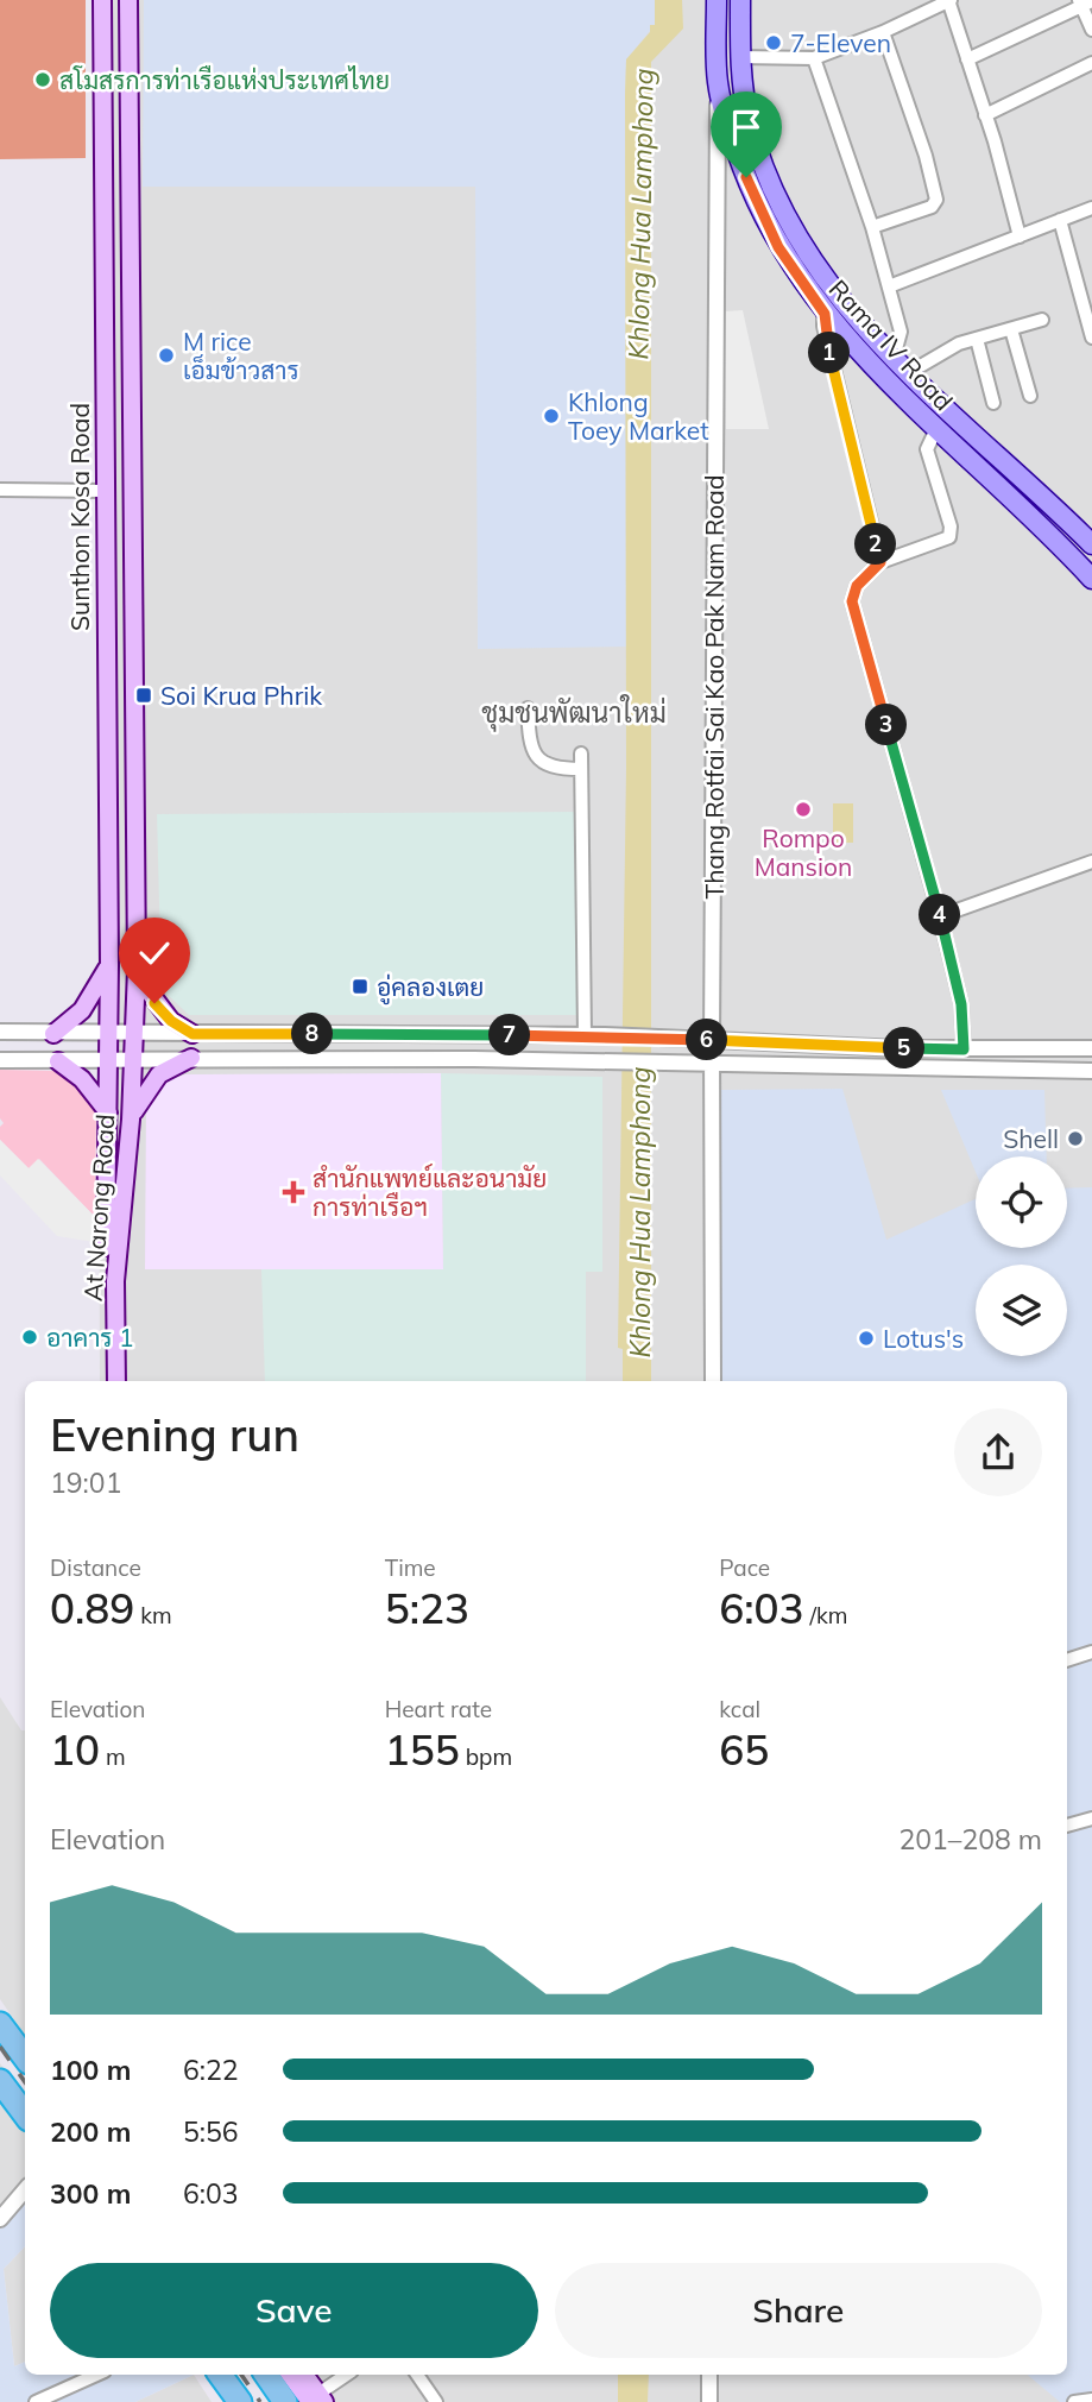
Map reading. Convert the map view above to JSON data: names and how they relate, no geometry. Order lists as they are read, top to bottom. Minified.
{"streets":{"main road":["Rama IV Road","Sunthon Kosa Road","At Narong Road"],"street":["Thang Rotfai Sai Kao Pak Nam Road"]},"crossings":[["Rama IV Road","Thang Rotfai Sai Kao Pak Nam Road"],["Sunthon Kosa Road","At Narong Road"]],"districts":["ชุมชนพัฒนาใหม่"],"water":["Khlong Hua Lamphong"],"places":{"other":["7-Eleven","สโมสรการท่าเรือแห่งประเทศไทย","M rice เอ็มข้าวสาร","Khlong Toey Market","Rompo Mansion","Shell","อาคาร 1","Lotus's"],"transit":["Soi Krua Phrik","อู่คลองเตย"],"health":["สำนักแพทย์และอนามัย การท่าเรือฯ"]},"page":{"pins":["1","2","3","4","8","7","6","5"],"heading":["Evening run","19:01"],"stats":[["Distance","0.89 km"],["Time","5:23"],["Pace","6:03 /km"],["Elevation","10 m"],["Heart rate","155 bpm"],["kcal","65"]],"chart":["Elevation","201–208 m"],"list":[{"name":"100 m","note":"6:22"},{"name":"200 m","note":"5:56"},{"name":"300 m","note":"6:03"}],"buttons":["Save","Share"]}}
